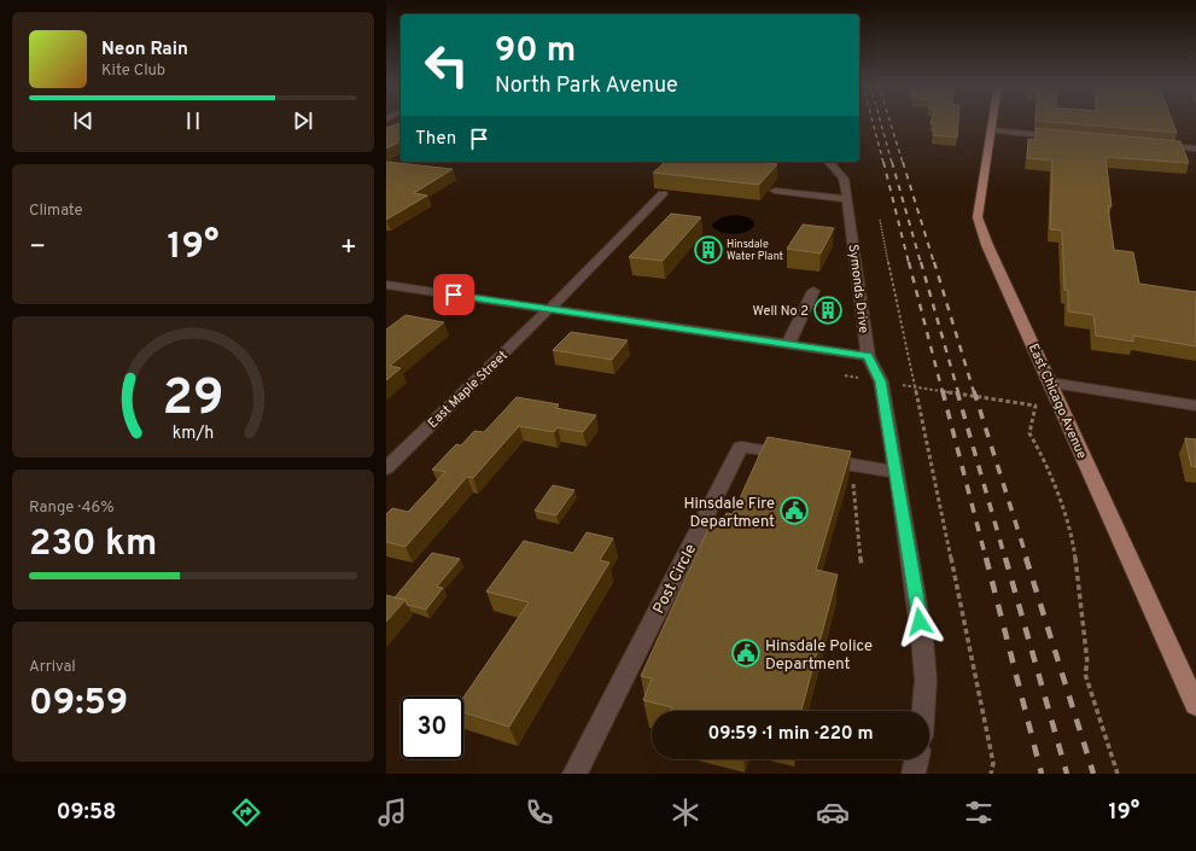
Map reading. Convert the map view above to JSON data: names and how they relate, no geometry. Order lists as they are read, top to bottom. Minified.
{"streets":{"main road":["East Chicago Avenue"],"street":["Symonds Drive","East Maple Street","Post Circle"]},"crossings":[["Symonds Drive","Post Circle"]],"places":{"building":["Hinsdale Water Plant","Well No 2"],"public building":["Hinsdale Fire Department","Hinsdale Police Department"]},"page":{"turn":["90 m","North Park Avenue"],"song":["Neon Rain","Kite Club"],"then":"Then","tile":["Climate",["Range · 46%","230 km"],["Arrival","09:59"]],"heat":["−","19°","+"],"limit":"30","trip":"09:59 · 1 min · 220 m","tabs":["09:58","19°"],"gauge":["29","km/h"]}}
